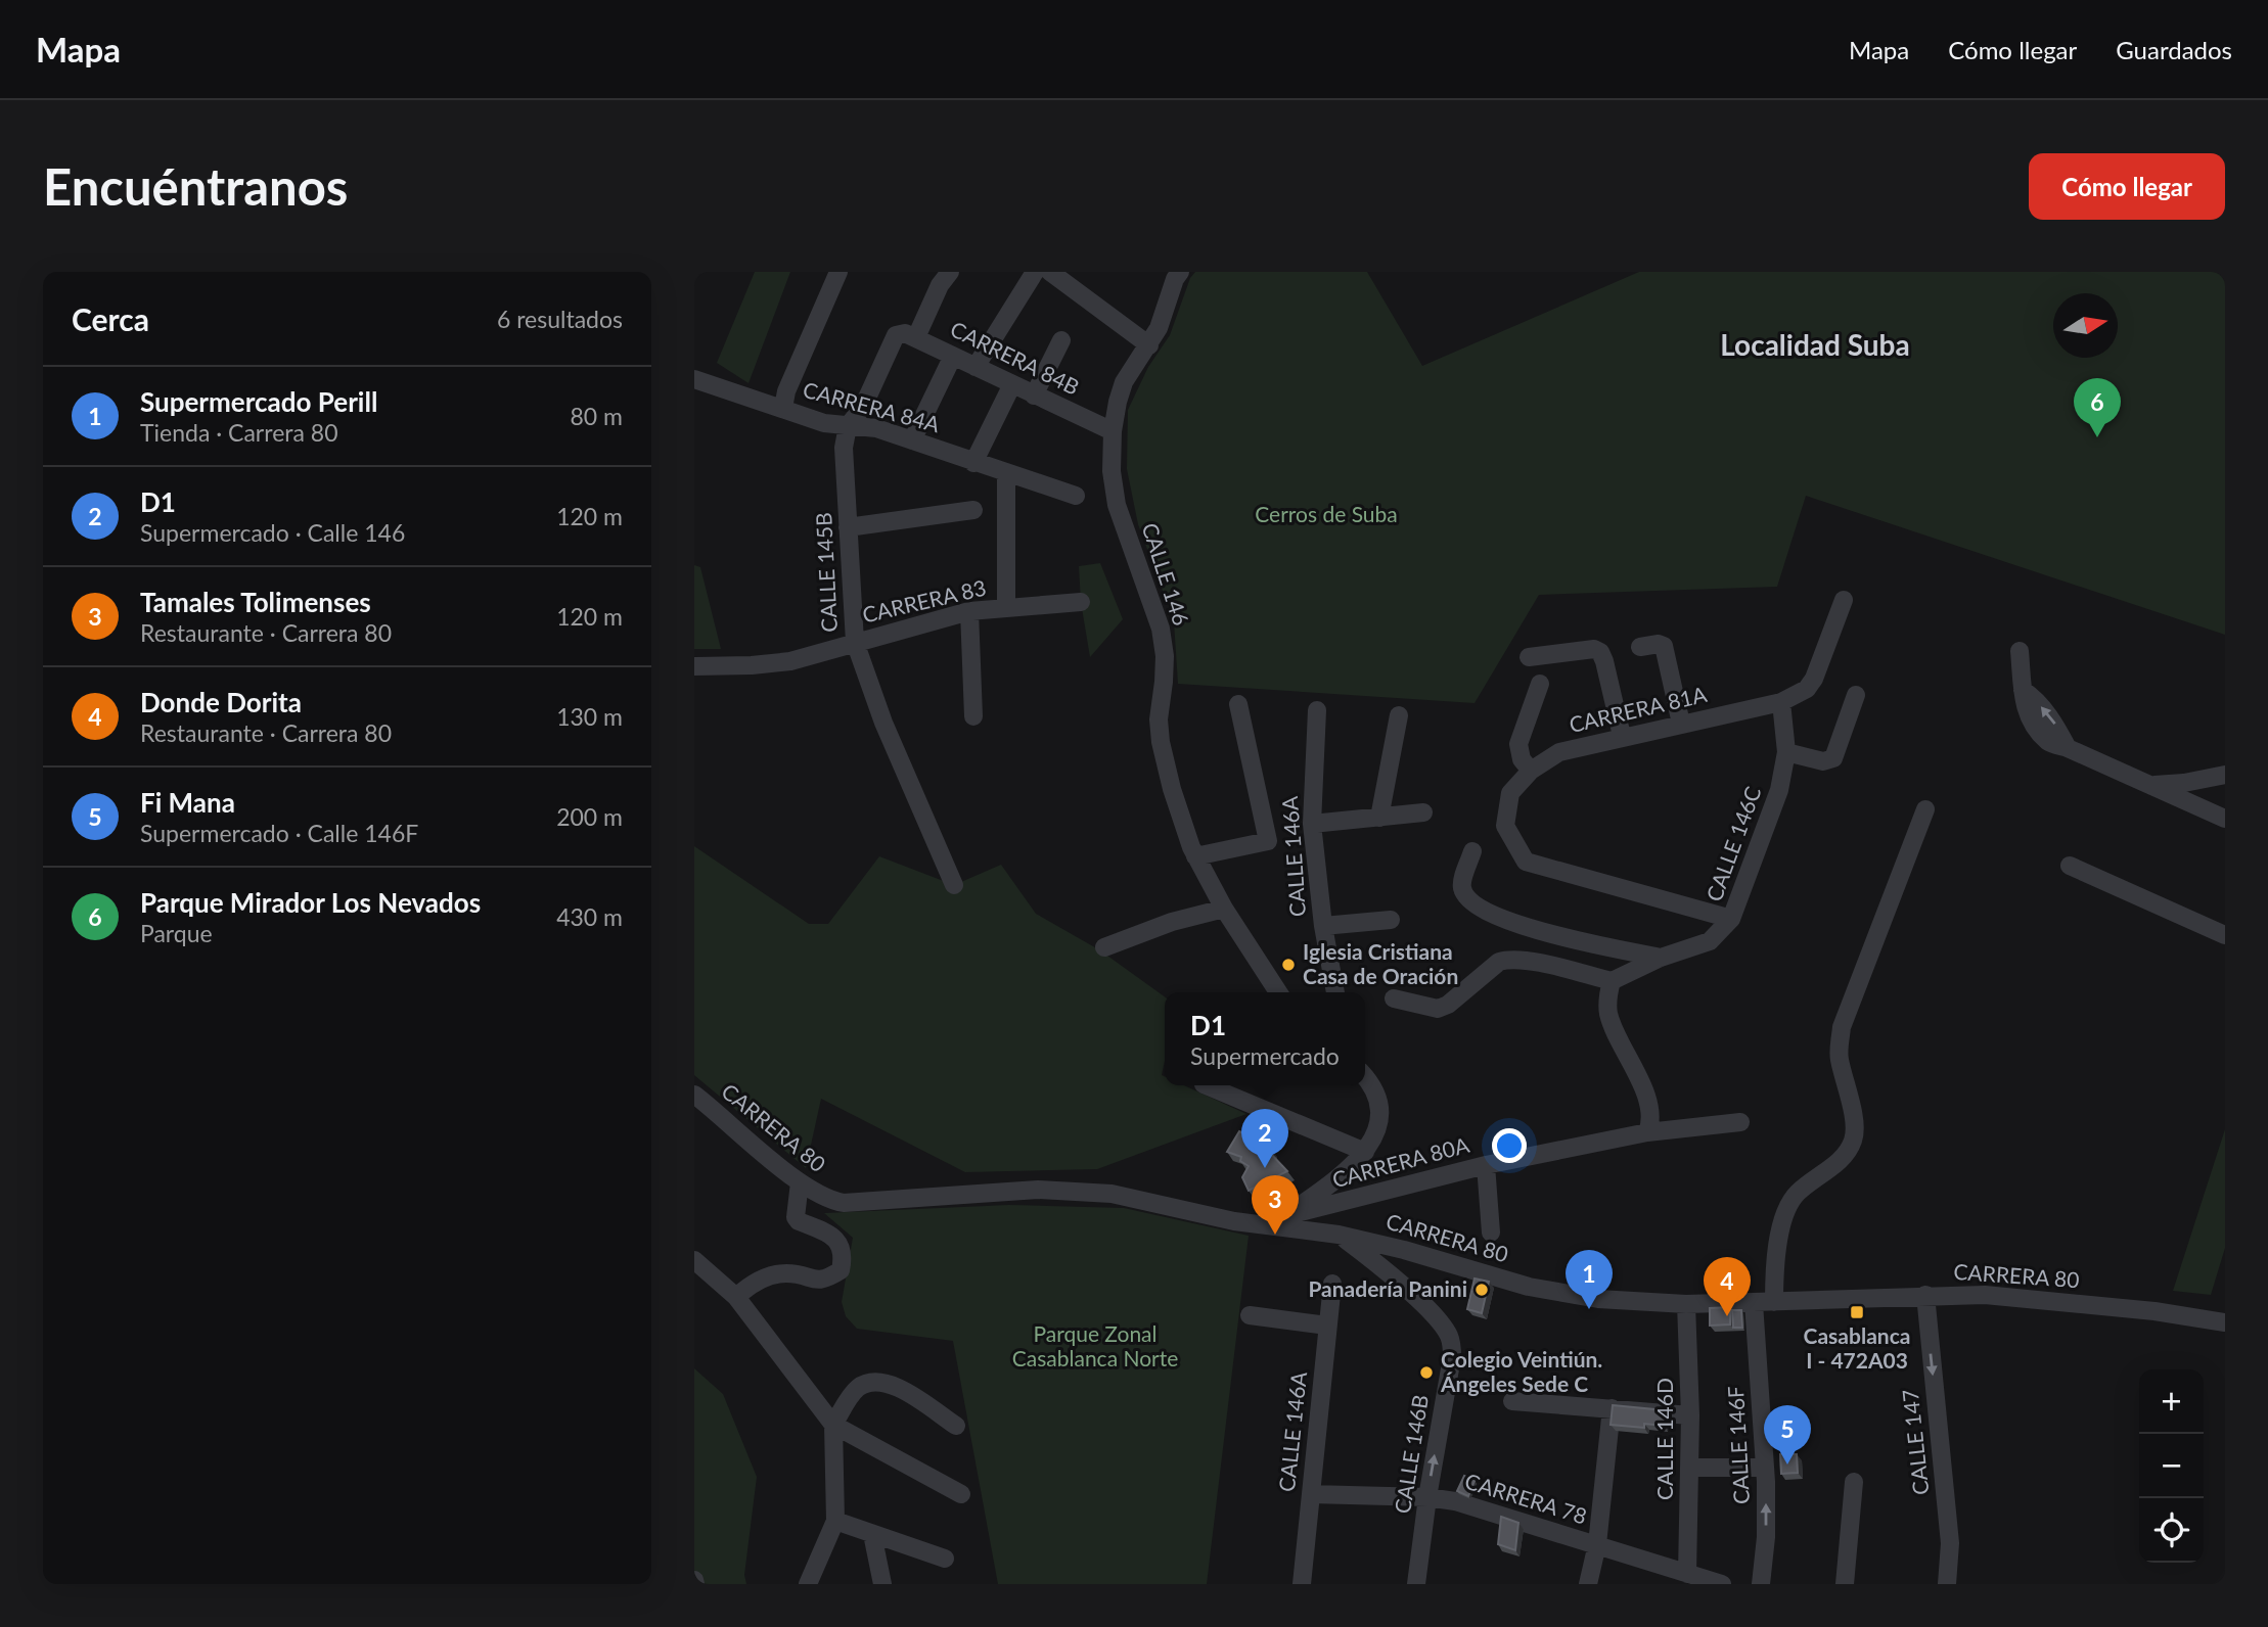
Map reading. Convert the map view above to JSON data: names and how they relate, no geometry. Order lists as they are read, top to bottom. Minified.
{"streets":{"street":["CARRERA 84B","CARRERA 84A","CALLE 145B","CALLE 146","CARRERA 83","CARRERA 81A","CALLE 146C","CALLE 146A","CARRERA 80","CARRERA 80A","CALLE 146D","CALLE 147","CALLE 146F","CALLE 146B","CARRERA 78"]},"crossings":[["CARRERA 84B","CALLE 145B"],["CARRERA 84B","CALLE 146"],["CARRERA 84A","CALLE 145B"],["CALLE 145B","CARRERA 83"],["CARRERA 81A","CALLE 146C"],["CALLE 146A","CARRERA 78"],["CARRERA 80","CARRERA 80A"],["CARRERA 80","CALLE 146D"],["CARRERA 80","CALLE 147"],["CARRERA 80","CALLE 146F"],["CARRERA 80","CALLE 146B"],["CALLE 146D","CARRERA 78"],["CALLE 146B","CARRERA 78"]],"one_way":["CALLE 146B"],"districts":["Localidad Suba"],"parks":["Cerros de Suba","Parque Zonal Casablanca Norte"],"places":{"other":["Iglesia Cristiana Casa de Oración","Panadería Panini","Colegio Veintiún. Ángeles Sede C"],"transit":["Casablanca I - 472A03"]},"north":"right","page":{"header":"Mapa","nav":["Mapa","Cómo llegar","Guardados"],"buttons":"Cómo llegar","title":"Encuéntranos","heading":["Cerca","6 resultados"],"list":[{"mark":"1","name":"Supermercado Perill","note":"Tienda · Carrera 80","value":"80 m"},{"mark":"2","name":"D1","note":"Supermercado · Calle 146","value":"120 m"},{"mark":"3","name":"Tamales Tolimenses","note":"Restaurante · Carrera 80","value":"120 m"},{"mark":"4","name":"Donde Dorita","note":"Restaurante · Carrera 80","value":"130 m"},{"mark":"5","name":"Fi Mana","note":"Supermercado · Calle 146F","value":"200 m"},{"mark":"6","name":"Parque Mirador Los Nevados","note":"Parque","value":"430 m"}],"pins":["6","2","3","1","4","5"],"popup":["D1","Supermercado"],"map_buttons":["+","−"]}}
